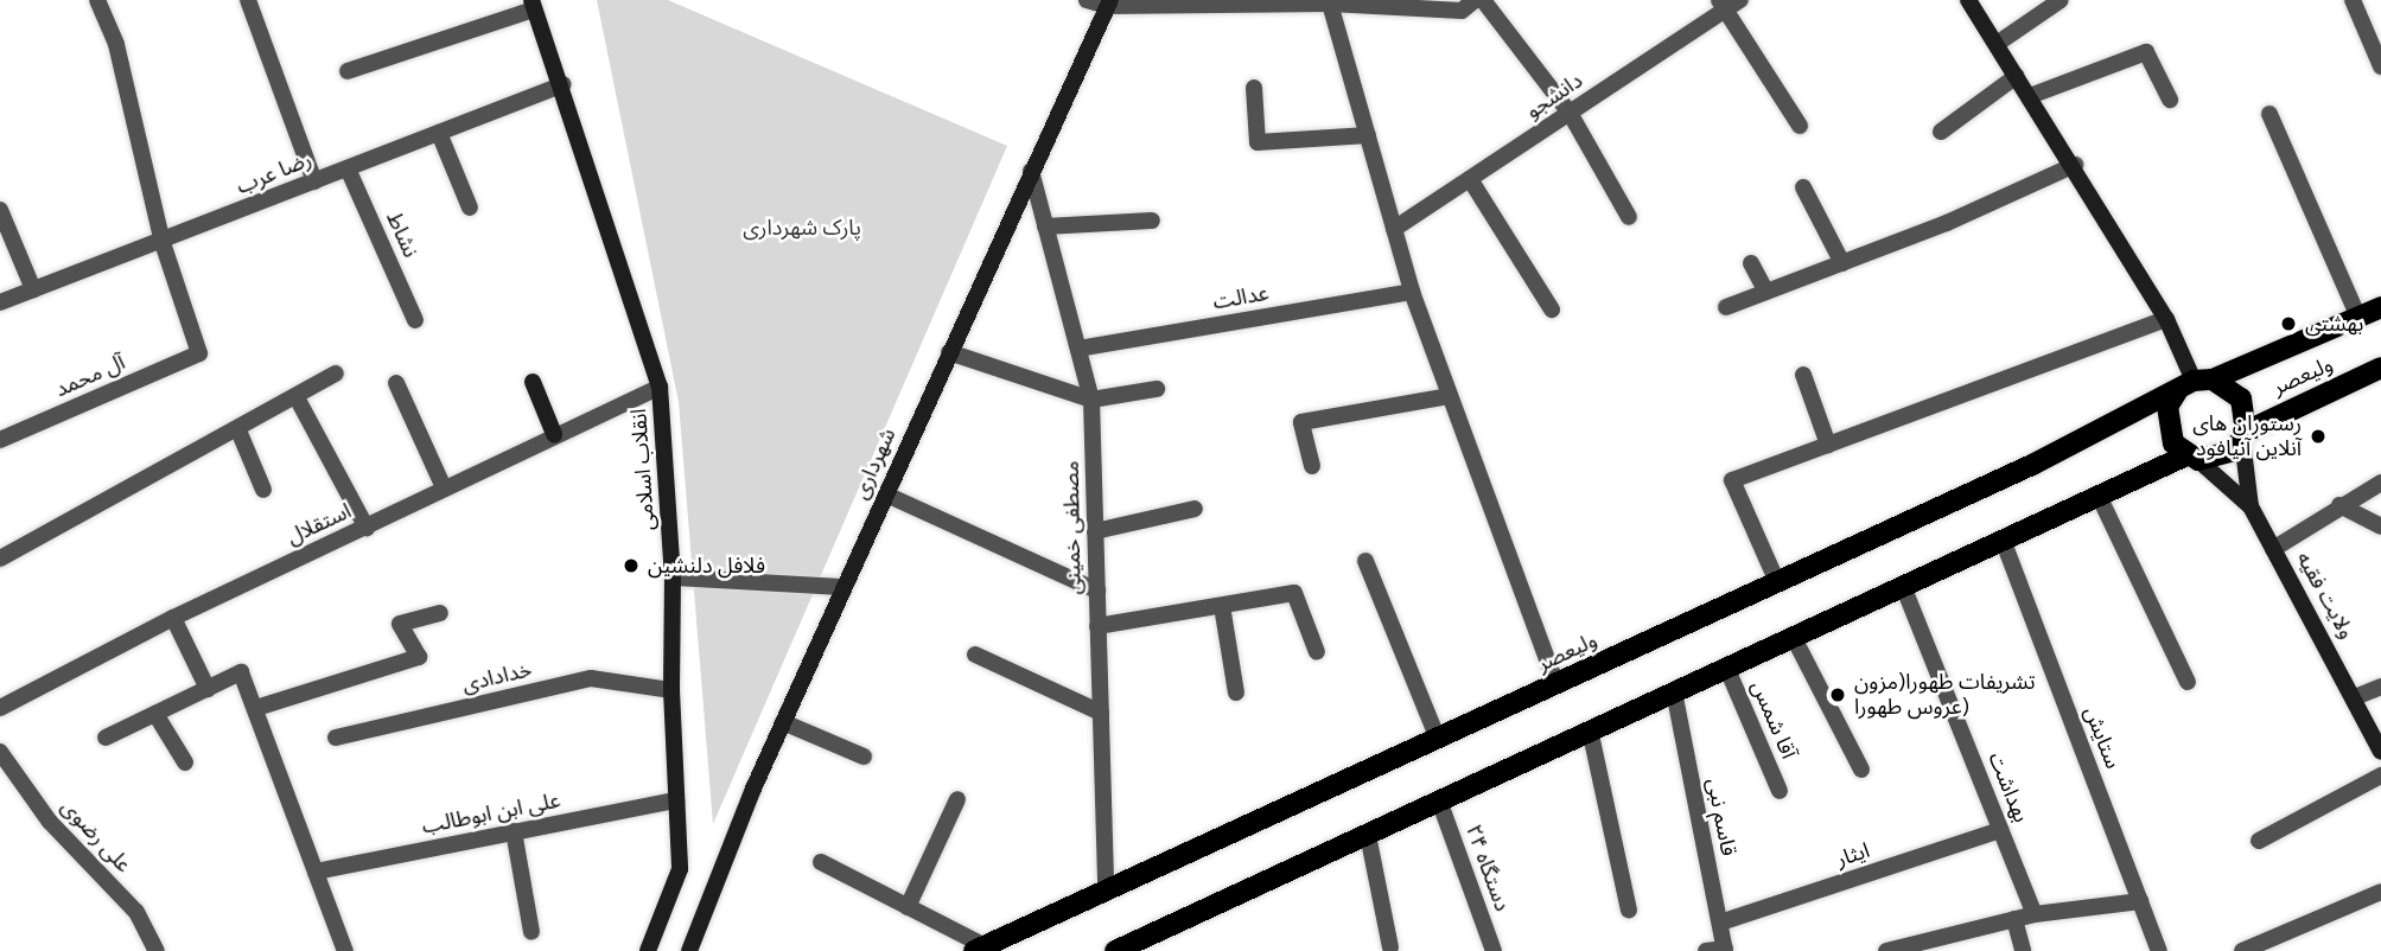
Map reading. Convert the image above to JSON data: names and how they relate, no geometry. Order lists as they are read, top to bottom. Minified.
{"streets":{"main road":["ولیعصر","شهرداری","انقلاب اسلامی","ولایت فقیه"],"street":["دانشجو","رضا عرب","نشاط","عدالت","آل محمد","استقلال","مصطفی خمینی","خدادادی","آقا شمس","ستایش","بهداشت","علی ابن ابوطالب","قاسم نبی","علی رضوی","ایثار","۲۴ دستگاه"]},"crossings":[["رضا عرب","نشاط"],["رضا عرب","آل محمد"],["رضا عرب","انقلاب اسلامی"],["عدالت","مصطفی خمینی"],["ولیعصر","مصطفی خمینی"],["ولیعصر","ولایت فقیه"],["شهرداری","مصطفی خمینی"],["انقلاب اسلامی","استقلال"],["انقلاب اسلامی","خدادادی"],["انقلاب اسلامی","علی ابن ابوطالب"],["بهداشت","ایثار"],["قاسم نبی","ایثار"]],"parks":["پارک شهرداری"],"places":["بهشتی","رستوران های آنلاین آنیافود","فلافل دلنشین","تشریفات طهورا(مزون عروس طهورا)"]}
